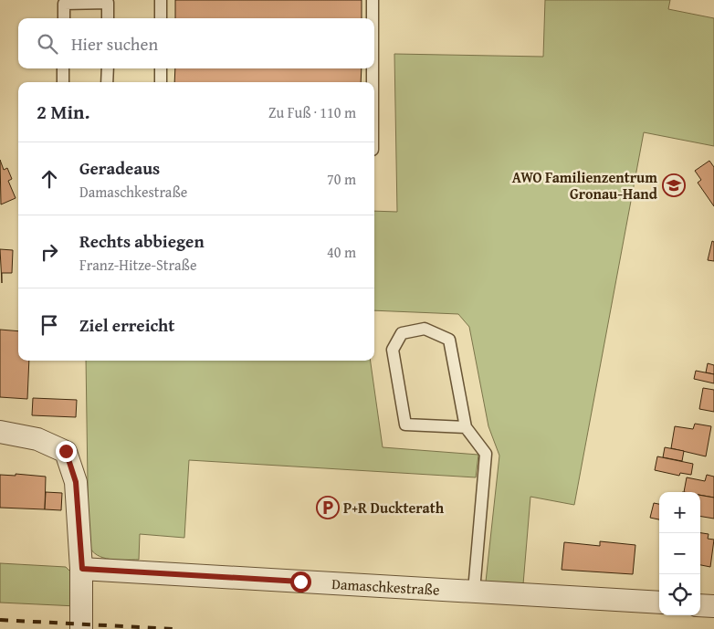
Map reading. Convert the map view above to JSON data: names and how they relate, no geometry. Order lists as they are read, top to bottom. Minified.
{"streets":{"street":["Damaschkestraße"]},"places":{"school or university":["AWO Familienzentrum Gronau-Hand"],"parking":["P+R Duckterath"]},"page":{"search":"Hier suchen","heading":["2 Min.","Zu Fuß · 110 m"],"list":[["Geradeaus","Damaschkestraße","70 m"],["Rechts abbiegen","Franz-Hitze-Straße","40 m"],"Ziel erreicht"],"map_buttons":["+","−"]}}
